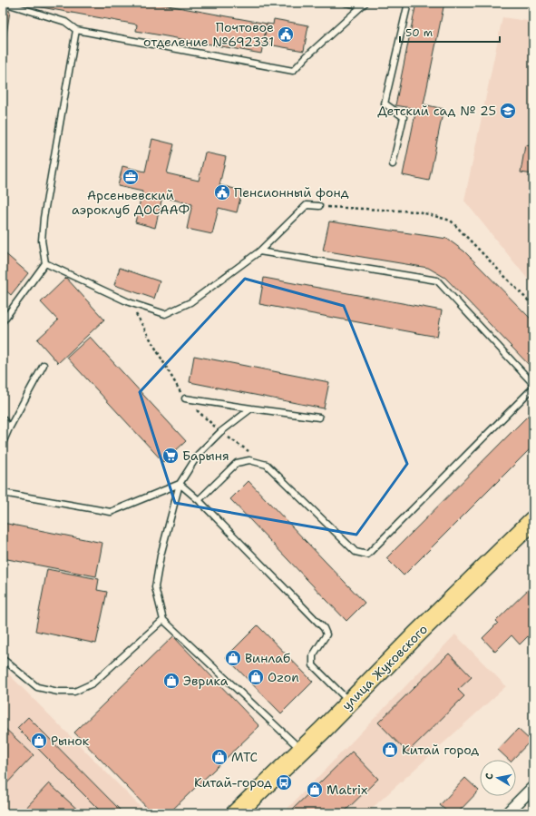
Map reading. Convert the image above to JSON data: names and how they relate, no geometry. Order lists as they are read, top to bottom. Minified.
{"streets":{"main road":["улица Жуковского"]},"places":{"public building":["Почтовое отделение №692331","Пенсионный фонд"],"school or university":["Детский сад № 25"],"office":["Арсеньевский аэроклуб ДОСААФ"],"supermarket":["Барыня"],"shop":["Винлаб","Ozon","Эврика","Рынок","Китай город","МТС","Matrix"],"bus stop":["Китай-город"]},"scale_bar":"50 m","north":"left"}
